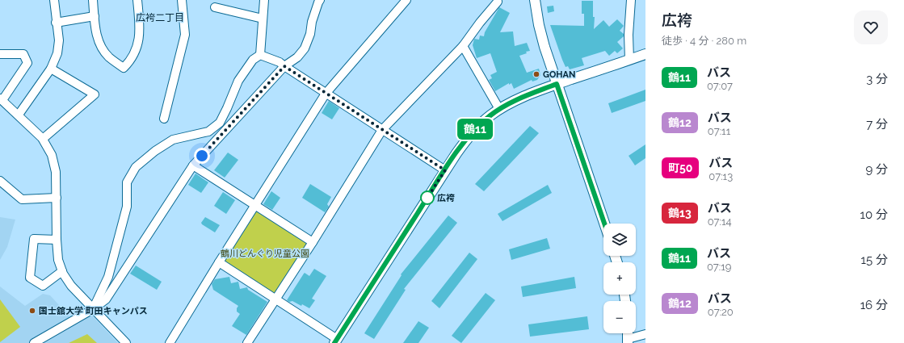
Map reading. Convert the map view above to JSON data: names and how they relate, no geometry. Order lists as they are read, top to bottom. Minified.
{"districts":["広袴二丁目"],"parks":["鶴川どんぐり児童公園"],"places":["GOHAN","広袴","国士舘大学 町田キャンパス"],"lines":["bus line 鶴11"],"page":{"on_map":"鶴11","heading":["広袴","徒歩 · 4 分 · 280 m"],"list":[{"mark":"鶴11","name":"バス","note":"07:07","value":"3 分"},{"mark":"鶴12","name":"バス","note":"07:11","value":"7 分"},{"mark":"町50","name":"バス","note":"07:13","value":"9 分"},{"mark":"鶴13","name":"バス","note":"07:14","value":"10 分"},{"mark":"鶴11","name":"バス","note":"07:19","value":"15 分"},{"mark":"鶴12","name":"バス","note":"07:20","value":"16 分"}],"map_buttons":["+","−"]}}
